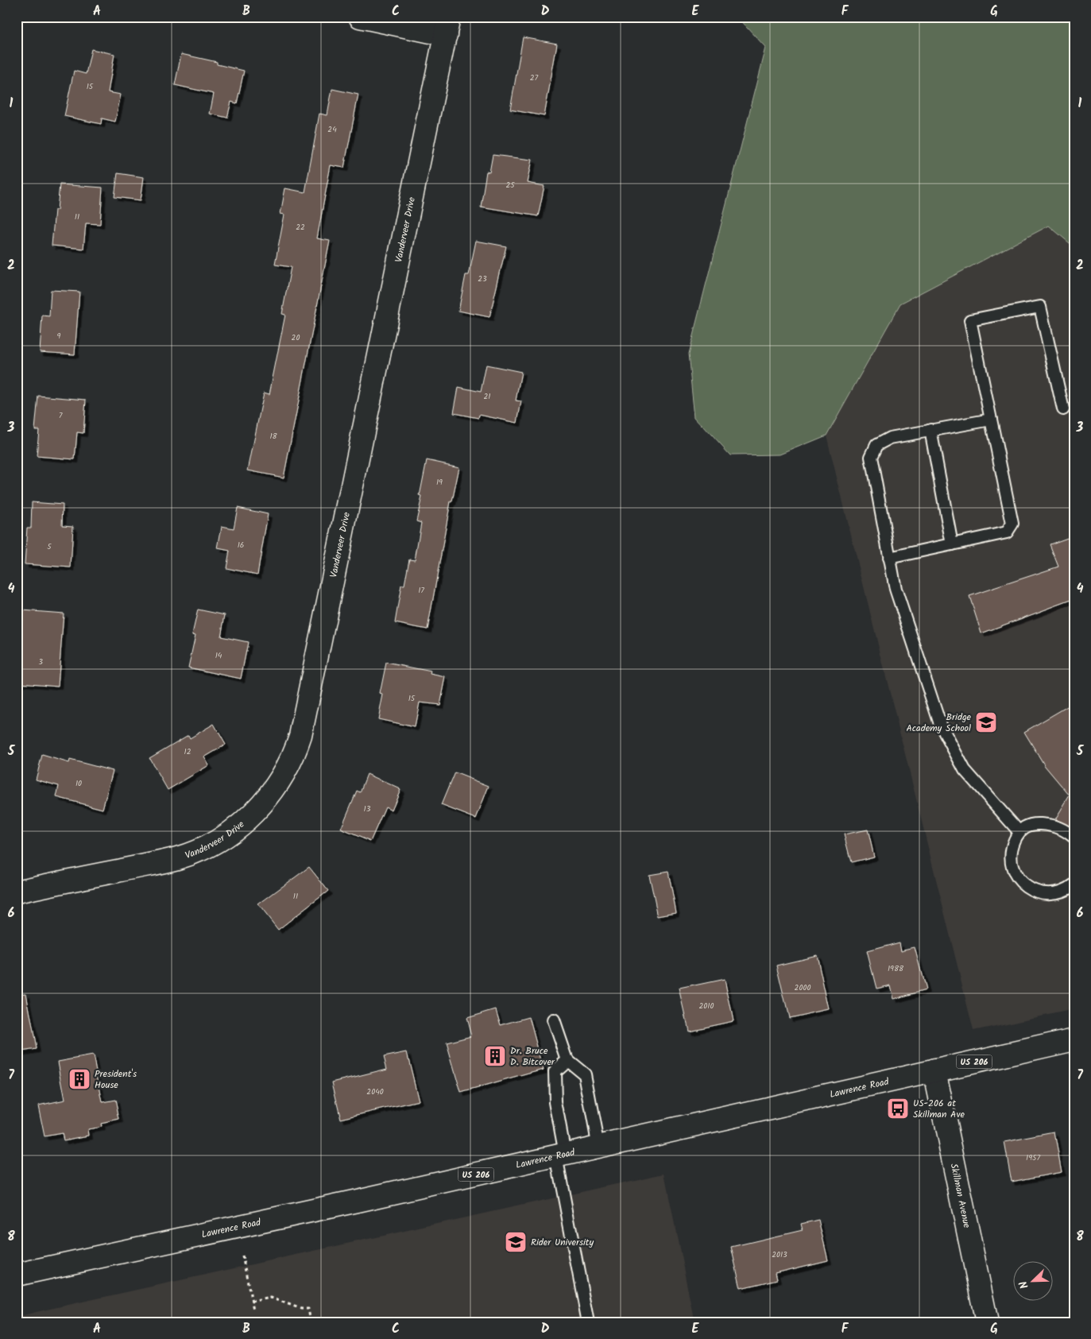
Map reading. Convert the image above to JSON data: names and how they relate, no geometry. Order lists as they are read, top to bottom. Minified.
{"streets":{"street":["Vanderveer Drive","US 206","Lawrence Road","Skillman Avenue"]},"crossings":[["Lawrence Road","Skillman Avenue"]],"places":{"school or university":["Bridge Academy School","Rider University"],"building":["Dr. Bruce D. Bitcover","President's House"],"bus stop":["US-206 at Skillman Ave"]},"house_numbers":["27","15","24","25","11","22","23","9","20","21","7","18","19","16","5","17","14","3","15","12","10","13","11","1988","2000","2010","2040","1957","2013"],"north":"bottom left","grid":{"columns":["A","B","C","D","E","F","G"],"rows":["1","2","3","4","5","6","7","8"]}}
